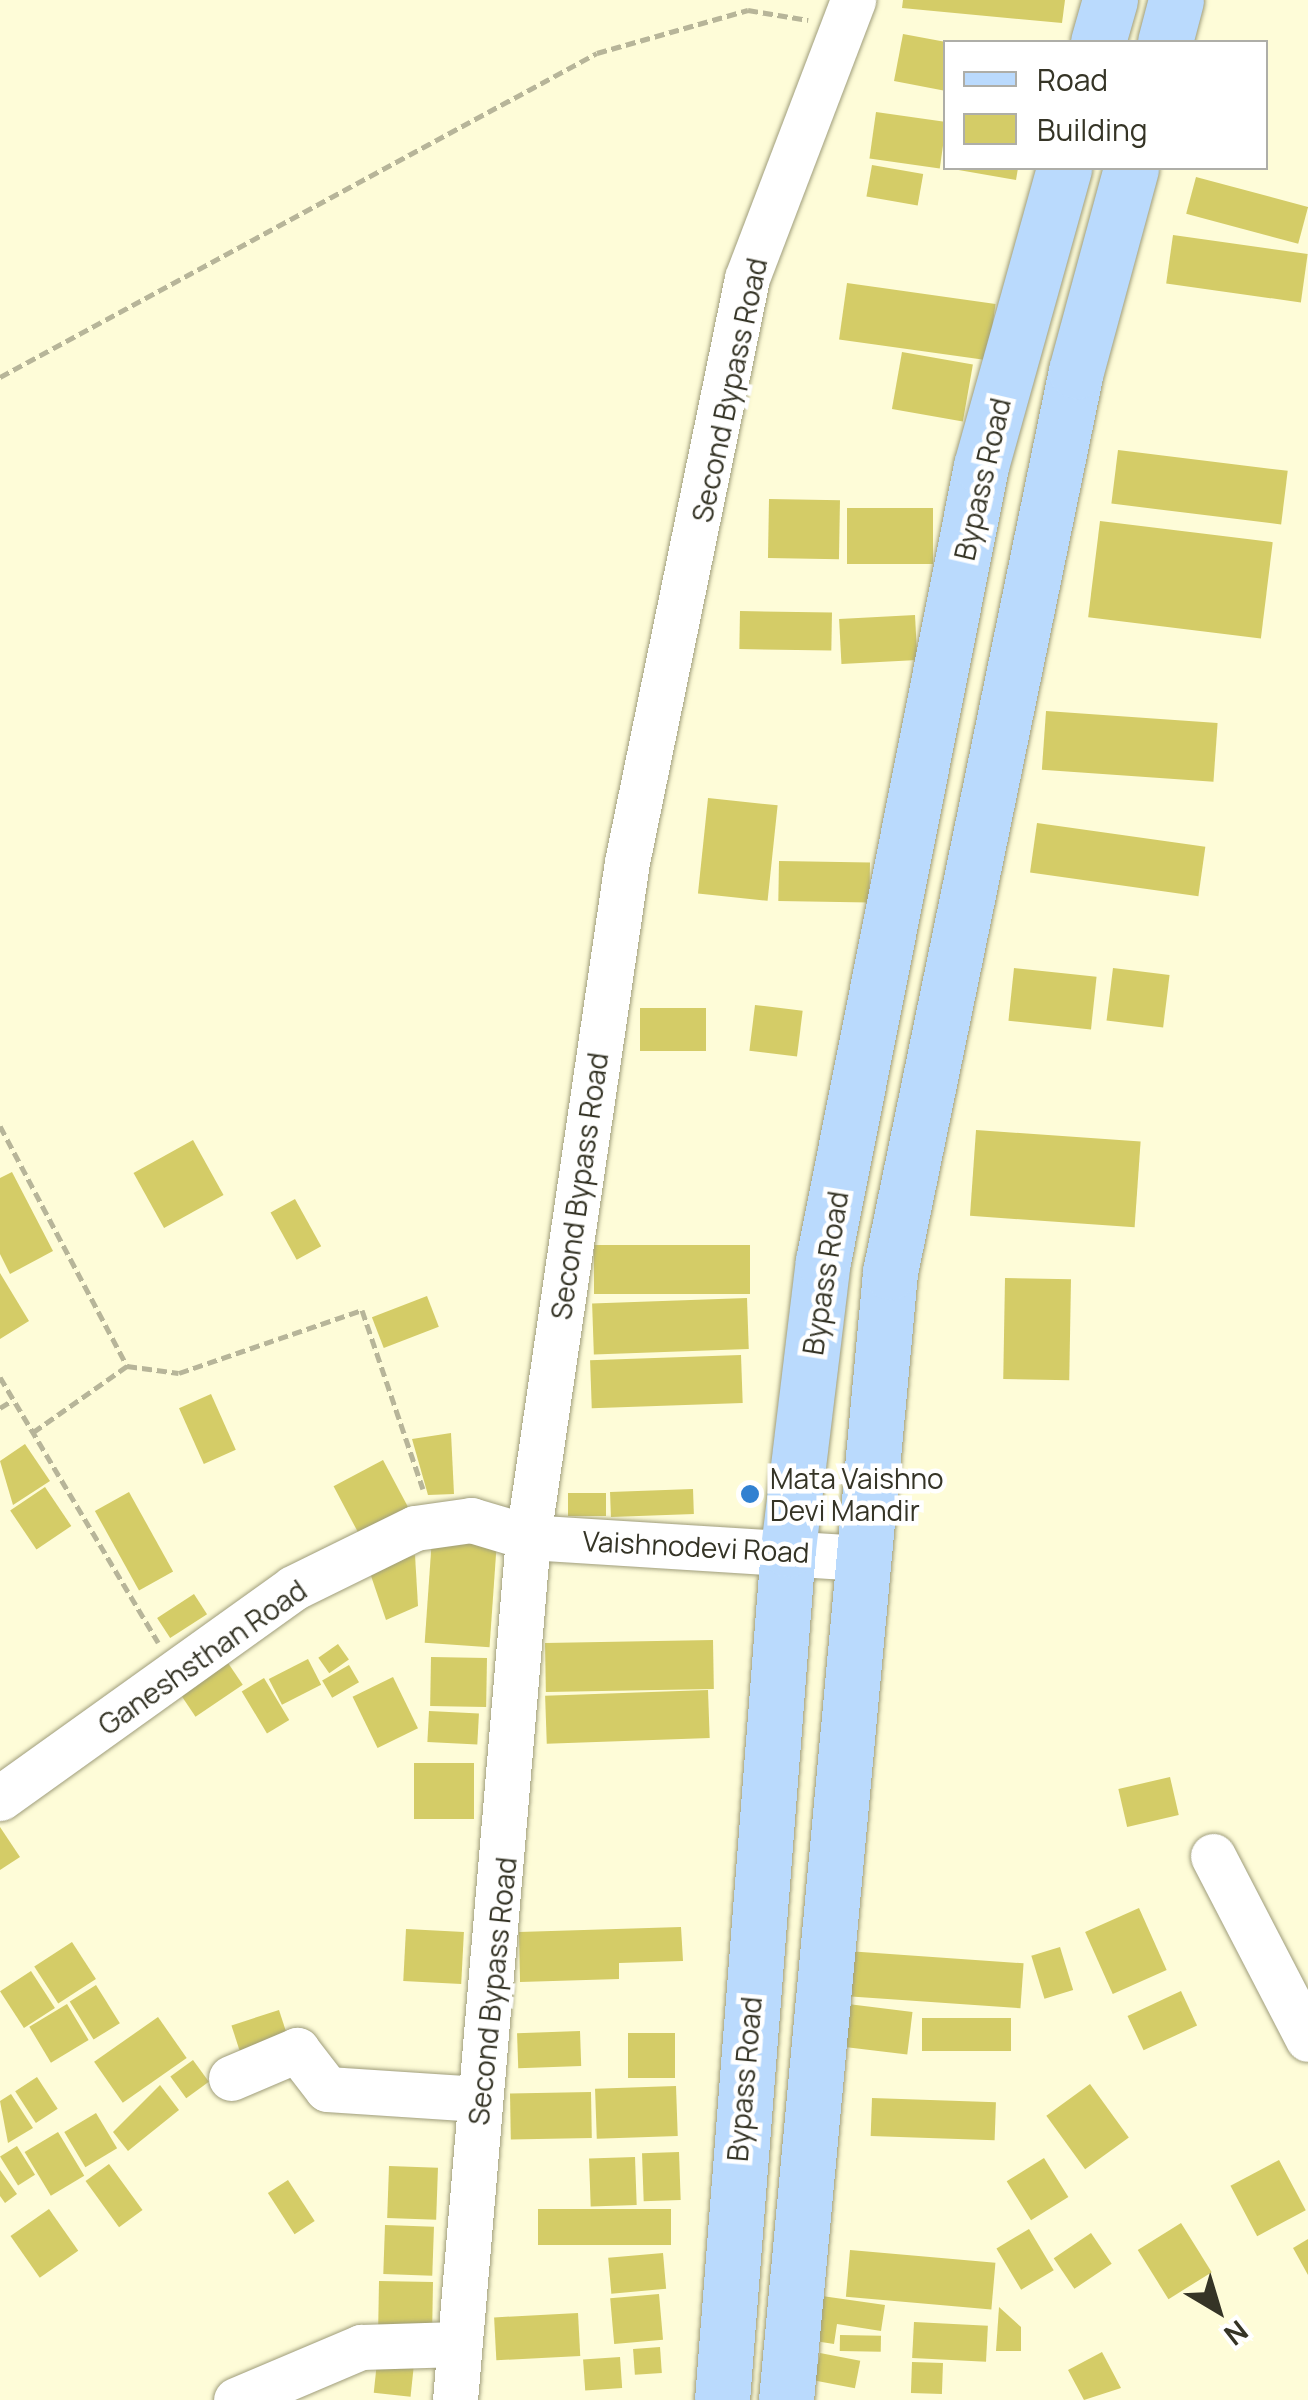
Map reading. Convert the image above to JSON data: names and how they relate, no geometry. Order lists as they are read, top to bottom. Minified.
{"streets":{"main road":["Bypass Road"],"street":["Second Bypass Road","Vaishnodevi Road","Ganeshsthan Road"]},"crossings":[["Second Bypass Road","Vaishnodevi Road"],["Second Bypass Road","Ganeshsthan Road"],["Bypass Road","Vaishnodevi Road"],["Vaishnodevi Road","Ganeshsthan Road"]],"places":["Mata Vaishno Devi Mandir"],"legend":["Road","Building"],"north":"bottom right"}
